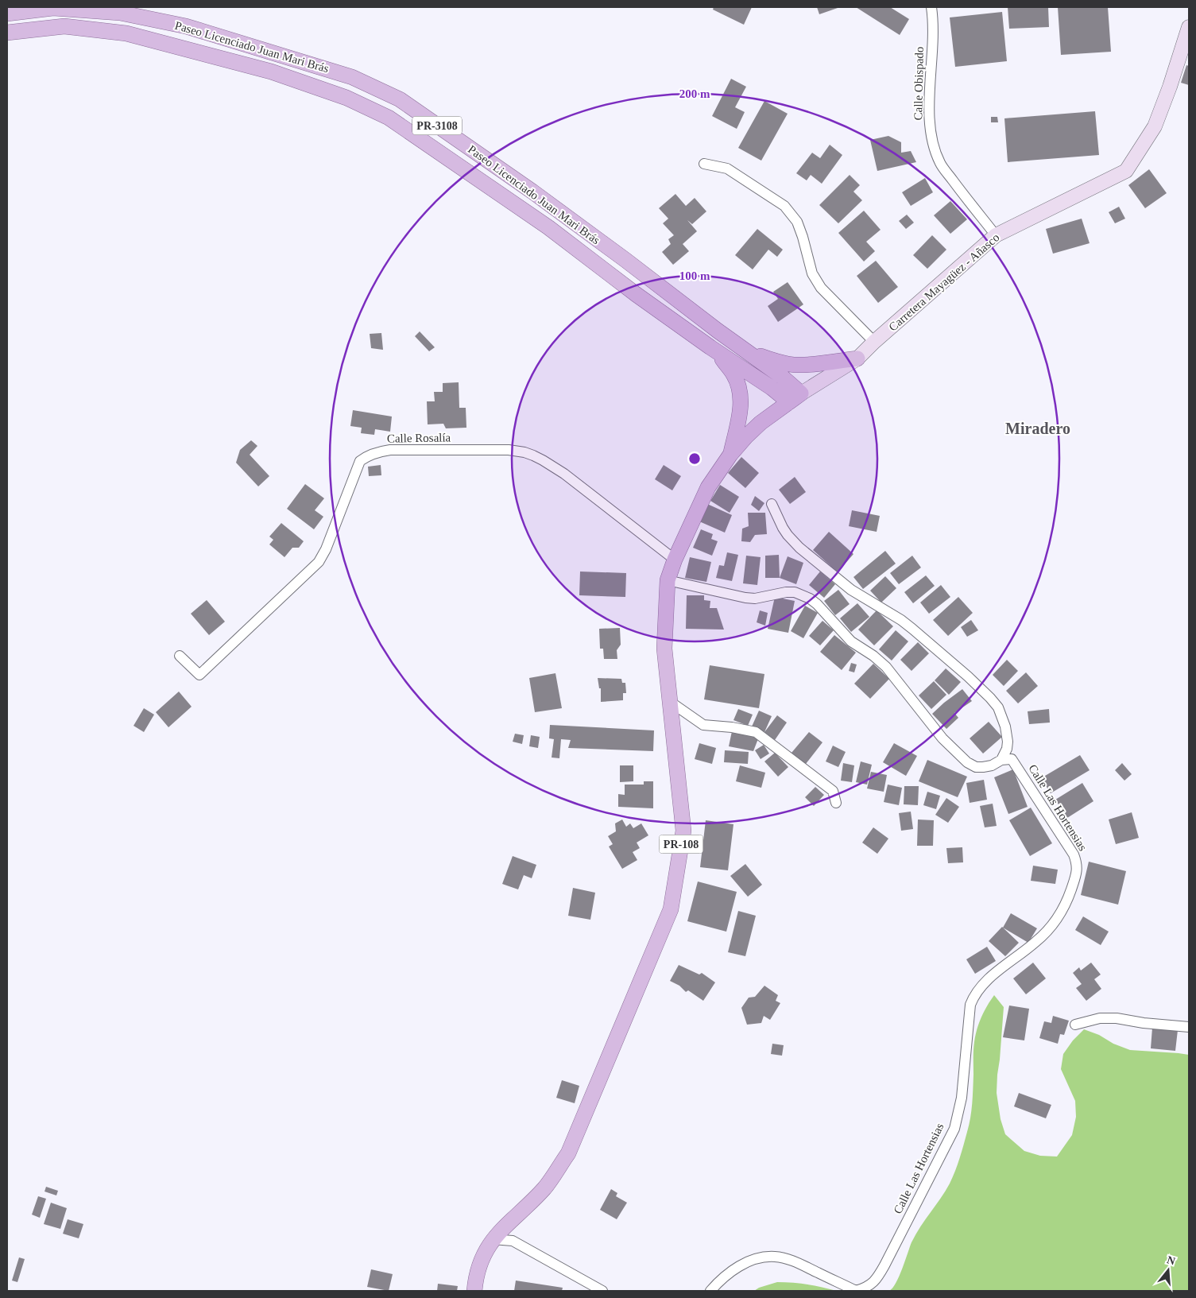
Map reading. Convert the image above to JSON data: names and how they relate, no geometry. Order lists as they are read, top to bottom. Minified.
{"streets":{"main road":["Paseo Licenciado Juan Mari Brás","PR-3108","Carretera Mayagüez - Añasco","PR-108"],"street":["Calle Obispado","Calle Rosalía","Calle Las Hortensias"]},"crossings":[["Paseo Licenciado Juan Mari Brás","Carretera Mayagüez - Añasco"],["Paseo Licenciado Juan Mari Brás","PR-108"],["Calle Obispado","Carretera Mayagüez - Añasco"],["Carretera Mayagüez - Añasco","PR-108"],["Calle Rosalía","PR-108"]],"districts":["Miradero"],"north":"top","rings":["200 m","100 m"]}
